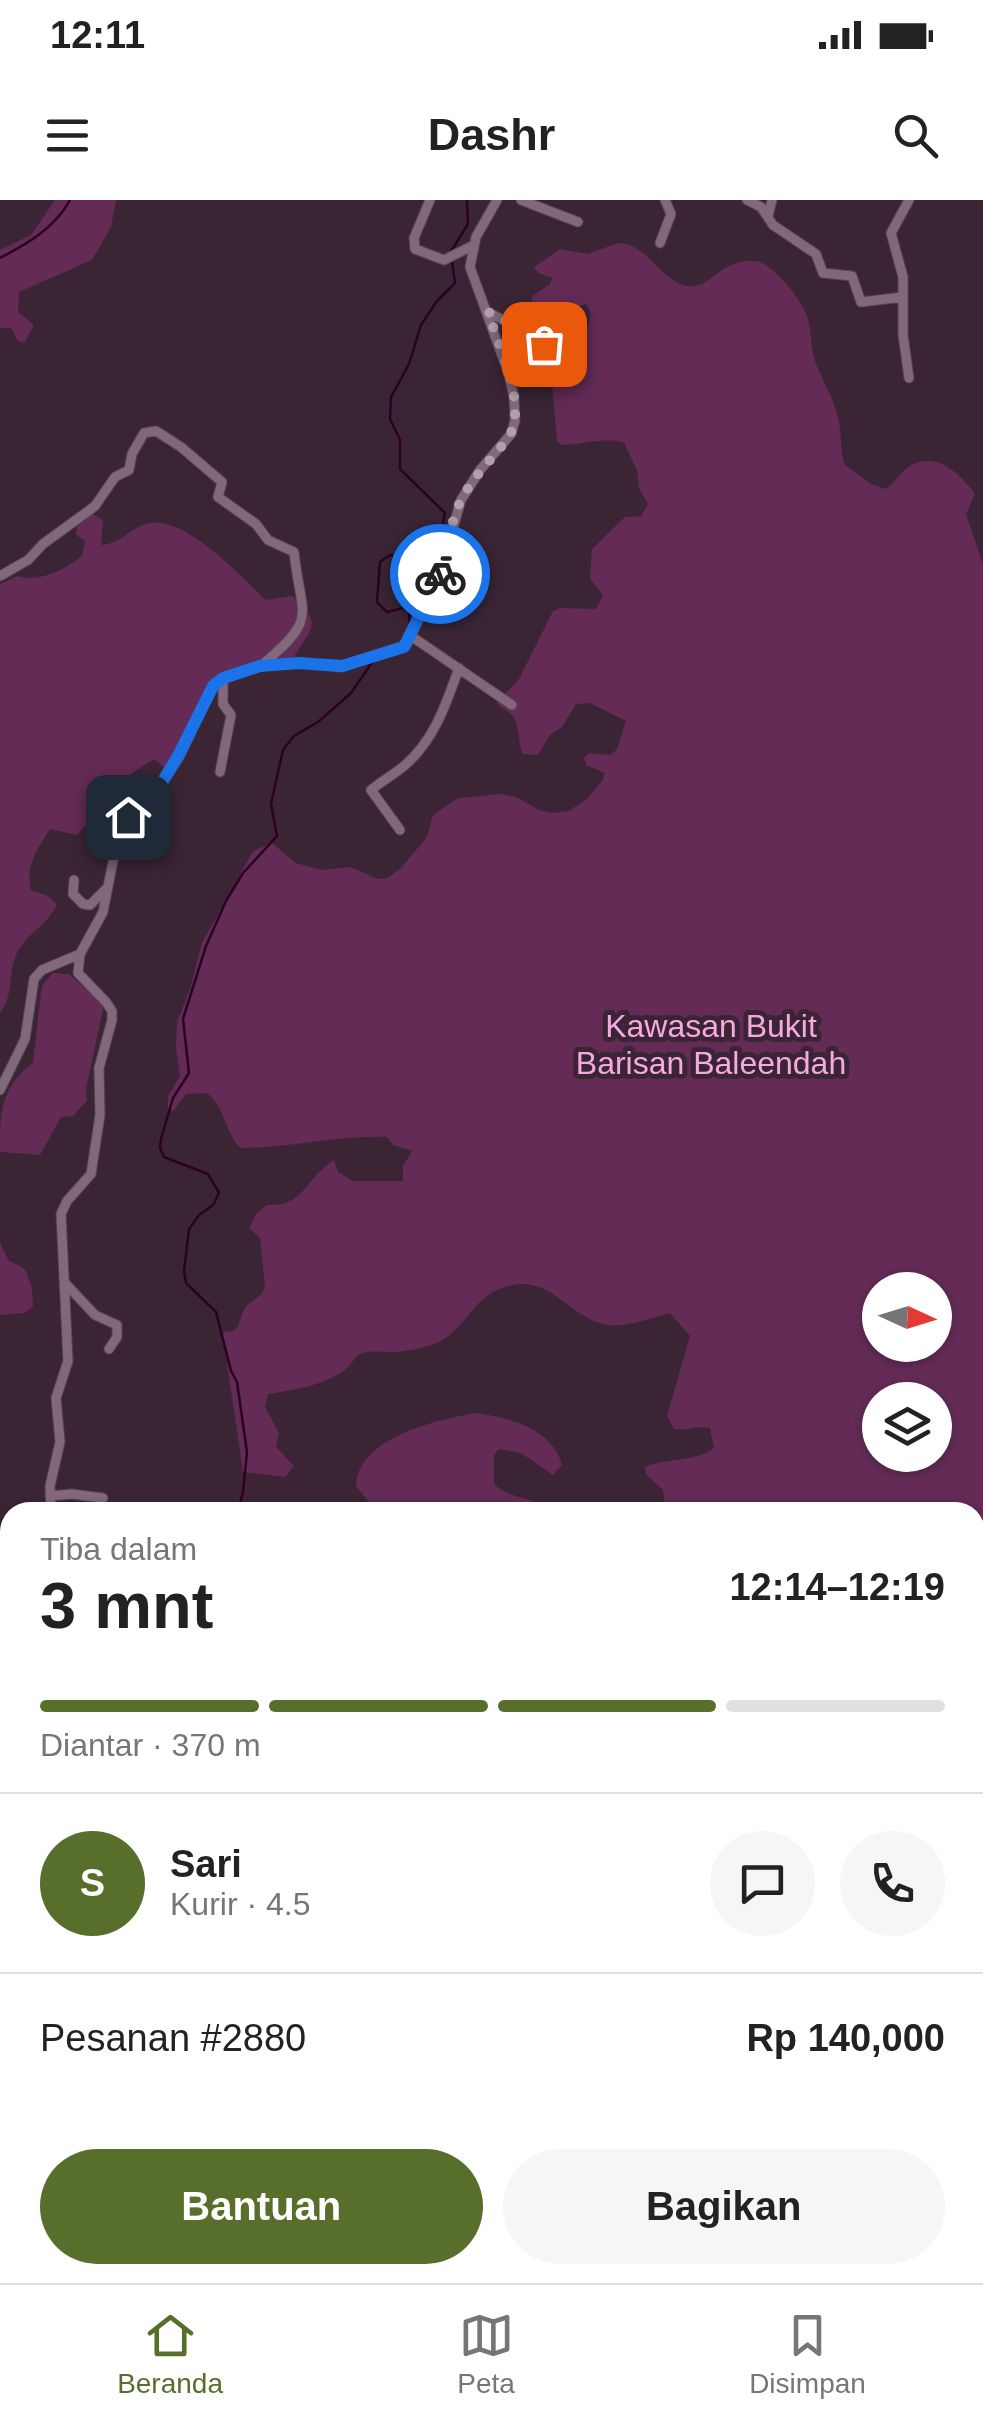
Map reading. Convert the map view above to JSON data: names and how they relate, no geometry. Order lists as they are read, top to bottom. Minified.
{"parks":["Kawasan Bukit Barisan Baleendah"],"north":"right","page":{"status":"12:11","header":"Dashr","heading":["3 mnt","Tiba dalam","12:14–12:19"],"panel":["Sari","Kurir · 4.5","Pesanan #2880","Rp 140,000"],"bar":"Diantar · 370 m","round":"S","buttons":["Bantuan","Bagikan"],"tabs":["Beranda","Peta","Disimpan"]}}
